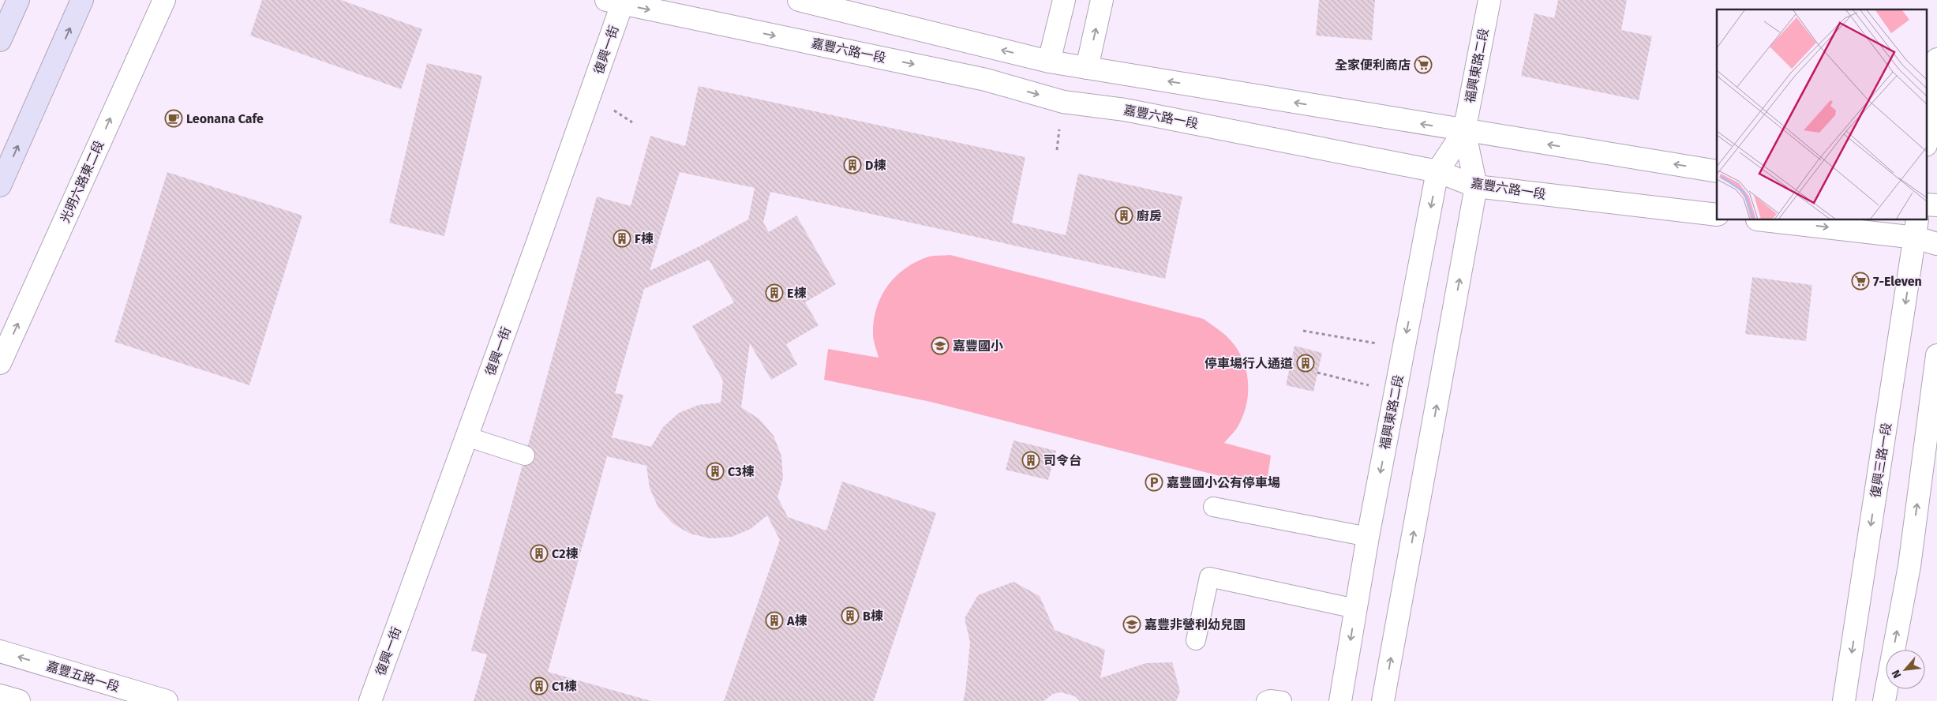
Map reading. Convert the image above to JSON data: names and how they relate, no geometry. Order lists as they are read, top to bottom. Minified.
{"streets":{"street":["復興一街","嘉豐六路一段","福興東路二段","光明六路東二段","復興三路一段","嘉豐五路一段"]},"crossings":[["復興一街","嘉豐六路一段"],["嘉豐六路一段","福興東路二段"]],"one_way":["光明六路東二段","嘉豐五路一段"],"places":{"supermarket":["全家便利商店","7-Eleven"],"cafe":["Leonana Cafe"],"building":["D棟","廚房","F棟","E棟","停車場行人通道","司令台","C3棟","C2棟","B棟","A棟","C1棟"],"school or university":["嘉豐國小","嘉豐非營利幼兒園"],"parking":["嘉豐國小公有停車場"]},"north":"bottom left"}
